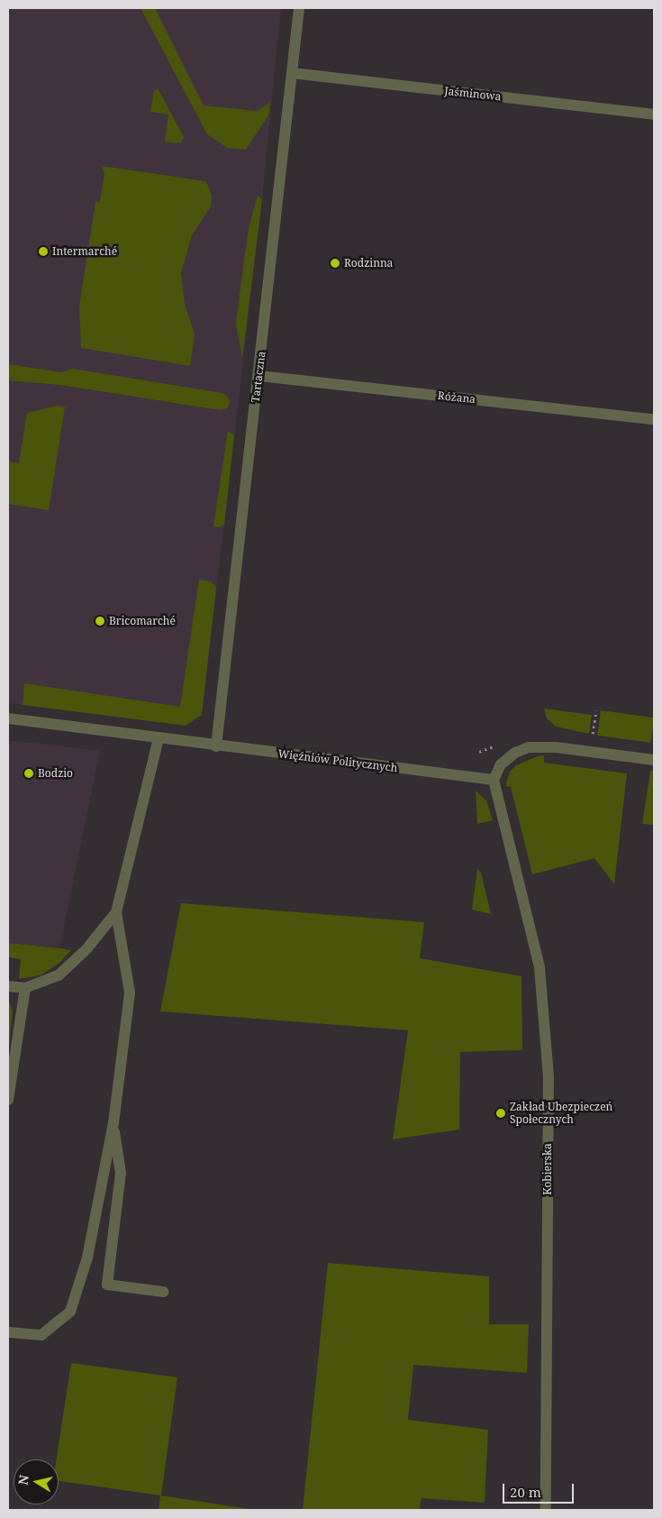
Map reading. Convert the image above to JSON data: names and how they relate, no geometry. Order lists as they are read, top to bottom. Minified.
{"streets":{"street":["Jaśminowa","Tartaczna","Różana","Więźniów Politycznych","Kobierska"]},"crossings":[["Jaśminowa","Tartaczna"],["Tartaczna","Różana"],["Tartaczna","Więźniów Politycznych"],["Więźniów Politycznych","Kobierska"]],"places":["Intermarché","Rodzinna","Bricomarché","Bodzio","Zakład Ubezpieczeń Społecznych"],"scale_bar":"20 m","north":"left"}
